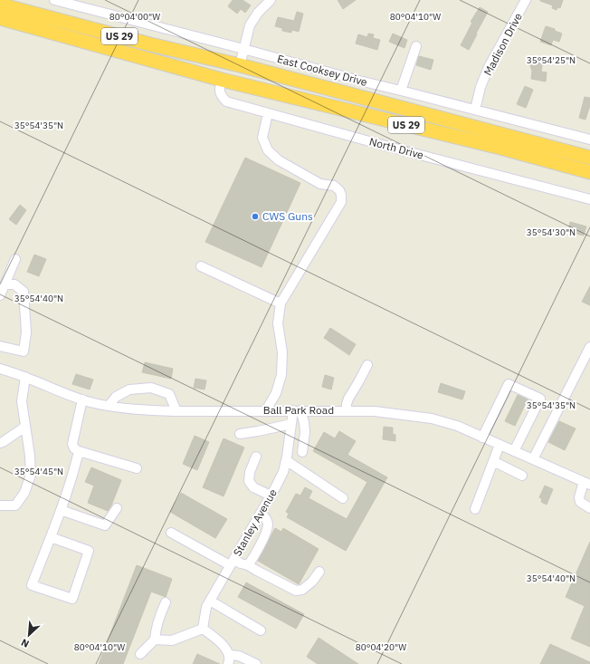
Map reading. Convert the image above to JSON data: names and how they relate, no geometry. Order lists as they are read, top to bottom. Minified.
{"streets":{"highway":["US 29"],"street":["Madison Drive","East Cooksey Drive","North Drive","Ball Park Road","Stanley Avenue"]},"crossings":[["US 29","North Drive"],["Madison Drive","East Cooksey Drive"],["Ball Park Road","Stanley Avenue"]],"places":["CWS Guns"],"north":"bottom left","coordinates":["80°04'00\"W","80°04'10\"W","35°54'25\"N","35°54'35\"N","35°54'30\"N","35°54'40\"N","35°54'45\"N","80°04'20\"W"]}
